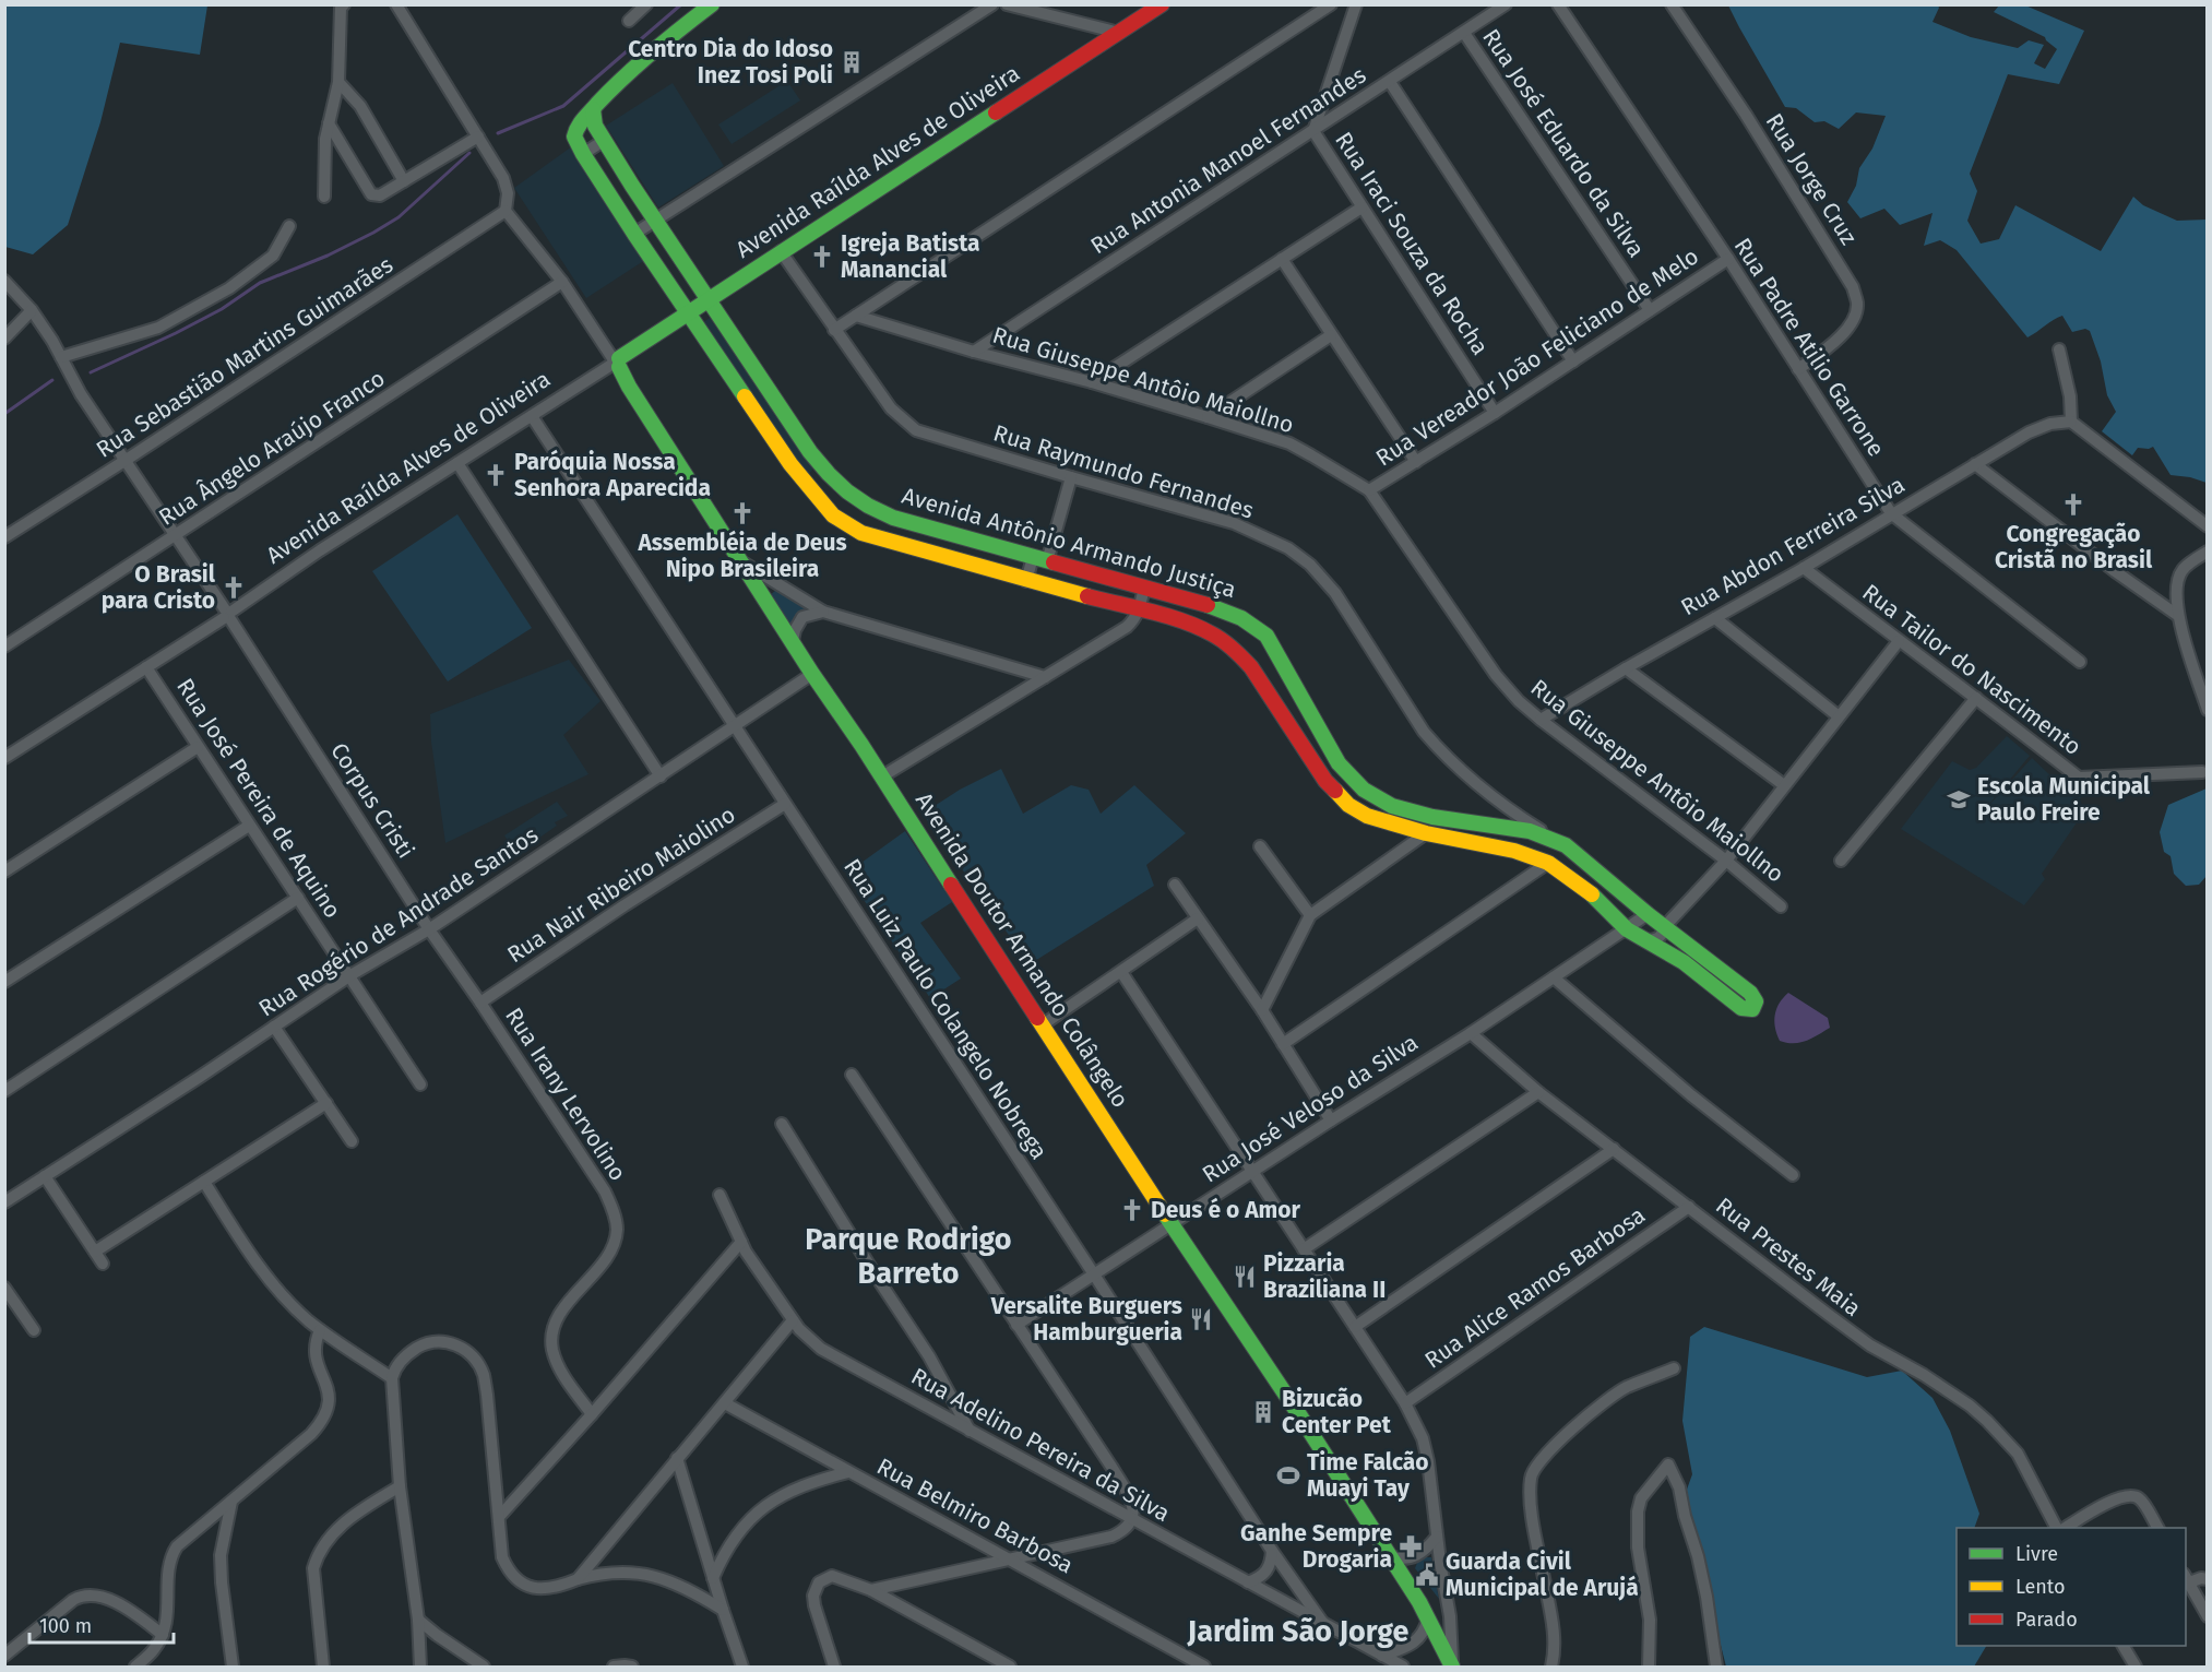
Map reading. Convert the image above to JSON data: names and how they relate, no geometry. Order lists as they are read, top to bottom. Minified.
{"streets":{"street":["Rua José Eduardo da Silva","Rua Antonia Manoel Fernandes","Avenida Raílda Alves de Oliveira","Rua Jorge Cruz","Rua Iraci Souza da Rocha","Rua Padre Atilio Garrone","Rua Sebastião Martins Guimarães","Rua Vereador João Feliciano de Melo","Rua Giuseppe Antôio Maiollno","Rua Ângelo Araújo Franco","Rua Raymundo Fernandes","Avenida Antônio Armando Justiça","Rua Abdon Ferreira Silva","Rua Tailor do Nascimento","Rua José Pereira de Aquino","Corpus Cristi","Rua Nair Ribeiro Maiolino","Rua Rogério de Andrade Santos","Avenida Doutor Armando Colângelo","Rua Luiz Paulo Colangelo Nobrega","Rua Irany Lervolino","Rua José Veloso da Silva","Rua Prestes Maia","Rua Alice Ramos Barbosa","Rua Adelino Pereira da Silva","Rua Belmiro Barbosa"]},"crossings":[["Rua José Eduardo da Silva","Rua Antonia Manoel Fernandes"],["Rua José Eduardo da Silva","Rua Vereador João Feliciano de Melo"],["Rua Antonia Manoel Fernandes","Rua Iraci Souza da Rocha"],["Rua Antonia Manoel Fernandes","Rua Giuseppe Antôio Maiollno"],["Avenida Raílda Alves de Oliveira","Rua Raymundo Fernandes"],["Avenida Raílda Alves de Oliveira","Avenida Antônio Armando Justiça"],["Avenida Raílda Alves de Oliveira","Rua José Pereira de Aquino"],["Avenida Raílda Alves de Oliveira","Corpus Cristi"],["Avenida Raílda Alves de Oliveira","Avenida Doutor Armando Colângelo"],["Avenida Raílda Alves de Oliveira","Rua Luiz Paulo Colangelo Nobrega"],["Rua Jorge Cruz","Rua Padre Atilio Garrone"],["Rua Iraci Souza da Rocha","Rua Vereador João Feliciano de Melo"],["Rua Padre Atilio Garrone","Rua Vereador João Feliciano de Melo"],["Rua Padre Atilio Garrone","Rua Abdon Ferreira Silva"],["Rua Sebastião Martins Guimarães","Corpus Cristi"],["Rua Sebastião Martins Guimarães","Avenida Doutor Armando Colângelo"],["Rua Vereador João Feliciano de Melo","Rua Giuseppe Antôio Maiollno"],["Rua Giuseppe Antôio Maiollno","Rua Abdon Ferreira Silva"],["Rua Ângelo Araújo Franco","Corpus Cristi"],["Rua Ângelo Araújo Franco","Avenida Doutor Armando Colângelo"],["Rua Raymundo Fernandes","Avenida Antônio Armando Justiça"],["Avenida Antônio Armando Justiça","Rua José Veloso da Silva"],["Rua Abdon Ferreira Silva","Rua Tailor do Nascimento"],["Rua José Pereira de Aquino","Rua Rogério de Andrade Santos"],["Corpus Cristi","Rua Nair Ribeiro Maiolino"],["Corpus Cristi","Rua Rogério de Andrade Santos"],["Corpus Cristi","Rua Irany Lervolino"],["Rua Nair Ribeiro Maiolino","Rua Luiz Paulo Colangelo Nobrega"],["Rua Nair Ribeiro Maiolino","Rua Irany Lervolino"],["Rua Rogério de Andrade Santos","Avenida Doutor Armando Colângelo"],["Rua Rogério de Andrade Santos","Rua Luiz Paulo Colangelo Nobrega"],["Avenida Doutor Armando Colângelo","Rua José Veloso da Silva"],["Rua Luiz Paulo Colangelo Nobrega","Rua José Veloso da Silva"],["Rua Luiz Paulo Colangelo Nobrega","Rua Adelino Pereira da Silva"],["Rua José Veloso da Silva","Rua Prestes Maia"],["Rua Prestes Maia","Rua Alice Ramos Barbosa"]],"districts":["Parque Rodrigo Barreto","Jardim São Jorge"],"places":{"building":["Centro Dia do Idoso Inez Tosi Poli","Bizucão Center Pet"],"church":["Igreja Batista Manancial","Paróquia Nossa Senhora Aparecida","Congregação Cristã no Brasil","Assembléia de Deus Nipo Brasileira","O Brasil para Cristo","Deus é o Amor"],"school or university":["Escola Municipal Paulo Freire"],"restaurant":["Pizzaria Braziliana II","Versalite Burguers Hamburgueria"],"sports":["Time Falcão Muayi Tay"],"pharmacy":["Ganhe Sempre Drogaria"],"public building":["Guarda Civil Municipal de Arujá"]},"legend":["Livre","Lento","Parado"],"scale_bar":"100 m"}
